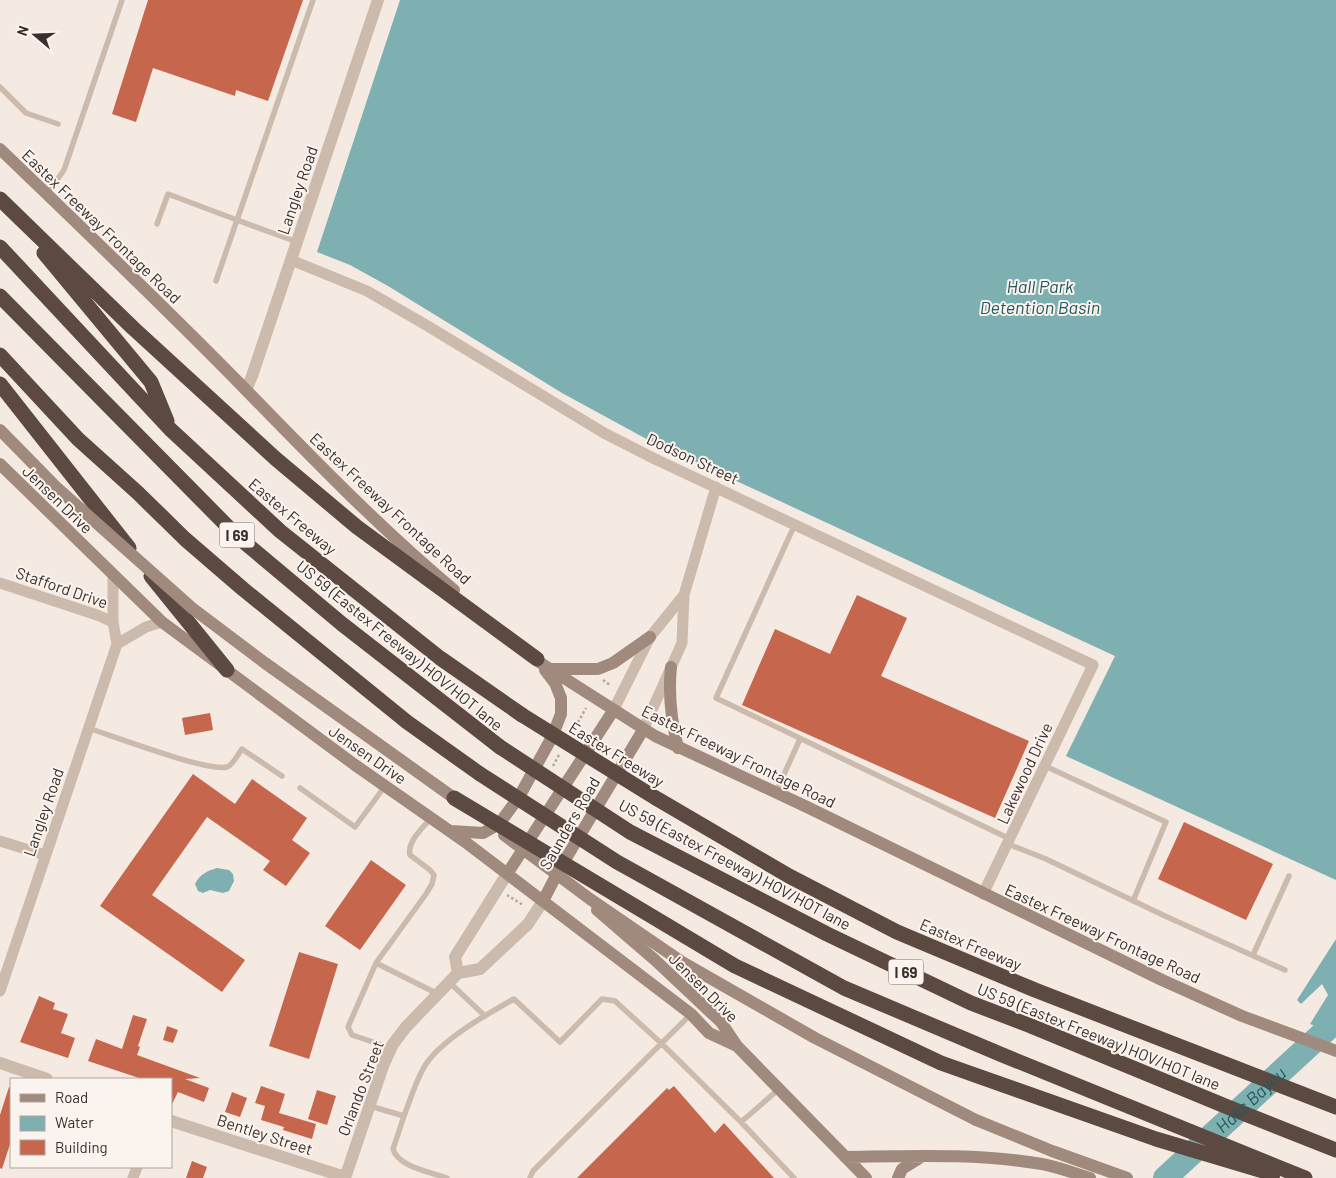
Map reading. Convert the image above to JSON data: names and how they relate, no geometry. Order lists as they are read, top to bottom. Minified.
{"streets":{"highway":["Eastex Freeway","I 69","US 59 (Eastex Freeway) HOV/HOT lane"],"main road":["Eastex Freeway Frontage Road","Jensen Drive","Saunders Road"],"street":["Langley Road","Dodson Street","Stafford Drive","Lakewood Drive","Orlando Street","Bentley Street"]},"crossings":[["Langley Road","Eastex Freeway Frontage Road"],["Langley Road","Dodson Street"],["Langley Road","Jensen Drive"],["Langley Road","Stafford Drive"],["Eastex Freeway Frontage Road","Lakewood Drive"],["Eastex Freeway Frontage Road","Saunders Road"],["Dodson Street","Lakewood Drive"],["Dodson Street","Saunders Road"],["Jensen Drive","Saunders Road"],["Orlando Street","Bentley Street"]],"water":["Hall Park Detention Basin","Halls Bayou"],"legend":["Road","Water","Building"],"north":"left"}
